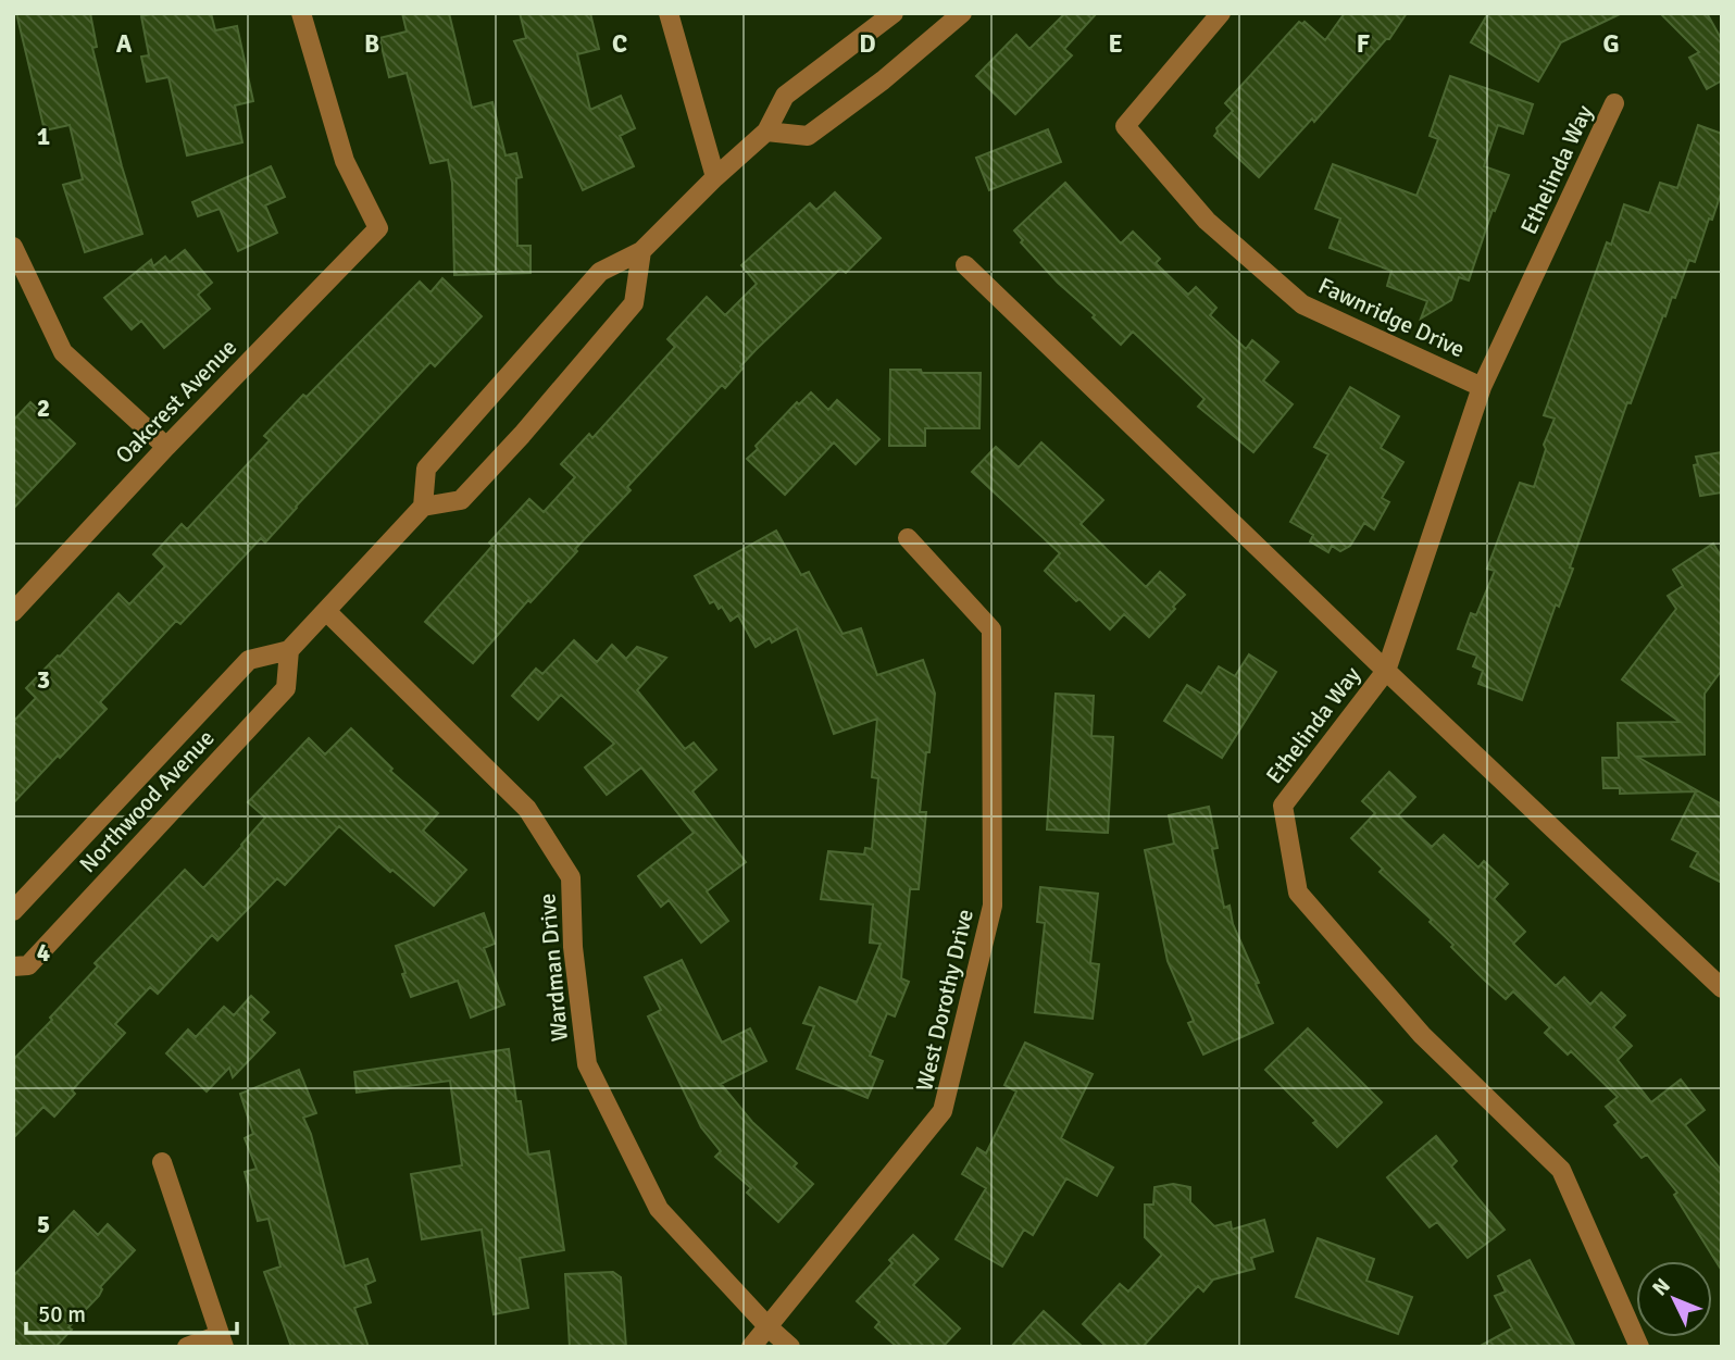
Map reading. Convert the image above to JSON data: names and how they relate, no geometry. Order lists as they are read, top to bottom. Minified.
{"streets":{"street":["Ethelinda Way","Fawnridge Drive","Oakcrest Avenue","Northwood Avenue","Wardman Drive","West Dorothy Drive"]},"crossings":[["Ethelinda Way","Fawnridge Drive"],["Wardman Drive","West Dorothy Drive"]],"scale_bar":"50 m","north":"top left","grid":{"columns":["A","B","C","D","E","F","G"],"rows":["1","2","3","4","5"]}}
